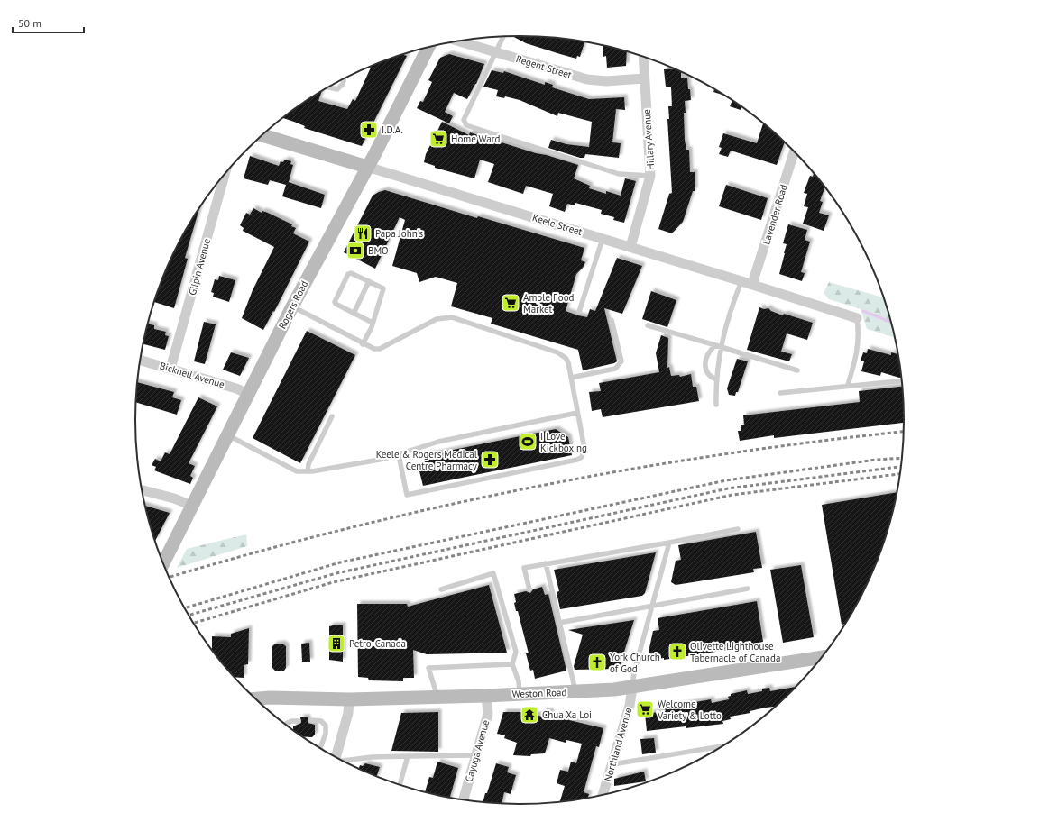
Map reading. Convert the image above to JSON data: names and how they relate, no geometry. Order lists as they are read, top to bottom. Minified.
{"streets":{"main road":["Keele Street","Rogers Road","Weston Road"],"street":["Regent Street","Hillary Avenue","Lavender Road","Gilpin Avenue","Bicknell Avenue","Northland Avenue","Cayuga Avenue"]},"crossings":[["Regent Street","Hillary Avenue"],["Hillary Avenue","Keele Street"],["Lavender Road","Keele Street"],["Keele Street","Rogers Road"],["Gilpin Avenue","Bicknell Avenue"],["Rogers Road","Bicknell Avenue"],["Weston Road","Northland Avenue"],["Weston Road","Cayuga Avenue"]],"places":{"pharmacy":["I.D.A.","Keele & Rogers Medical Centre Pharmacy"],"supermarket":["Home Ward","Ample Food Market","Welcome Variety & Lotto"],"restaurant":["Papa John's"],"bank":["BMO"],"sports":["I Love Kickboxing"],"building":["Petro-Canada"],"church":["Olivette Lighthouse Tabernacle of Canada","York Church of God"],"temple":["Chua Xa Loi"]},"scale_bar":"50 m"}
